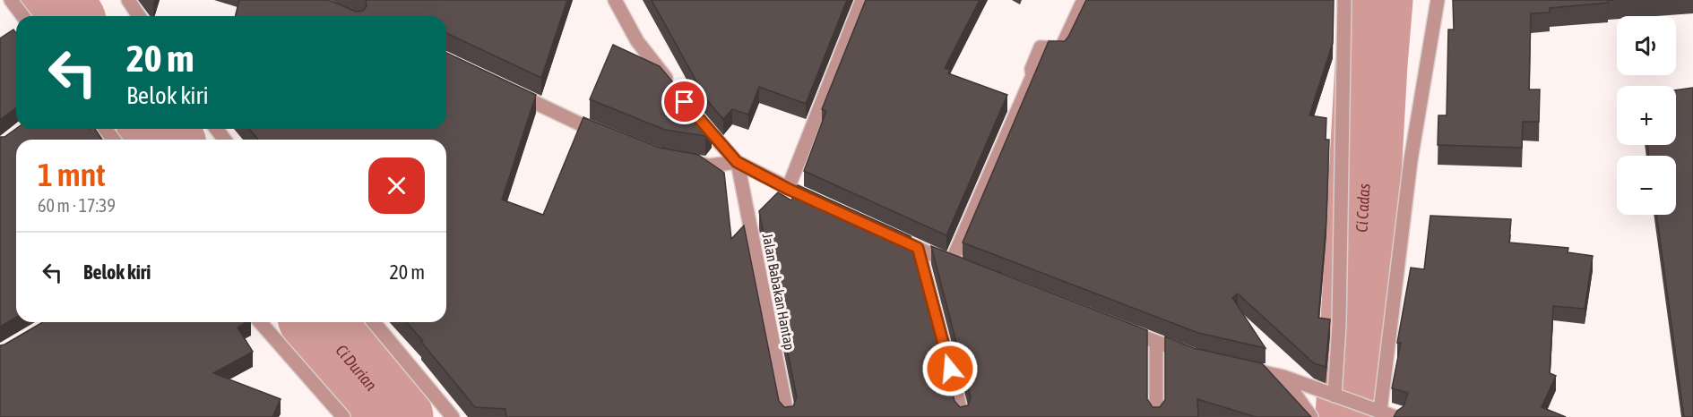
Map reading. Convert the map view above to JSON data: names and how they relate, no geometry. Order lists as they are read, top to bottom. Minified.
{"streets":{"street":["Jalan Babakan Hantap"]},"water":["Ci Cadas","Ci Durian"],"page":{"map_buttons":["+","−"],"turn":["20 m","Belok kiri"],"heading":["1 mnt","60 m · 17:39"],"list":[{"name":"Belok kiri","value":"20 m"}]}}
